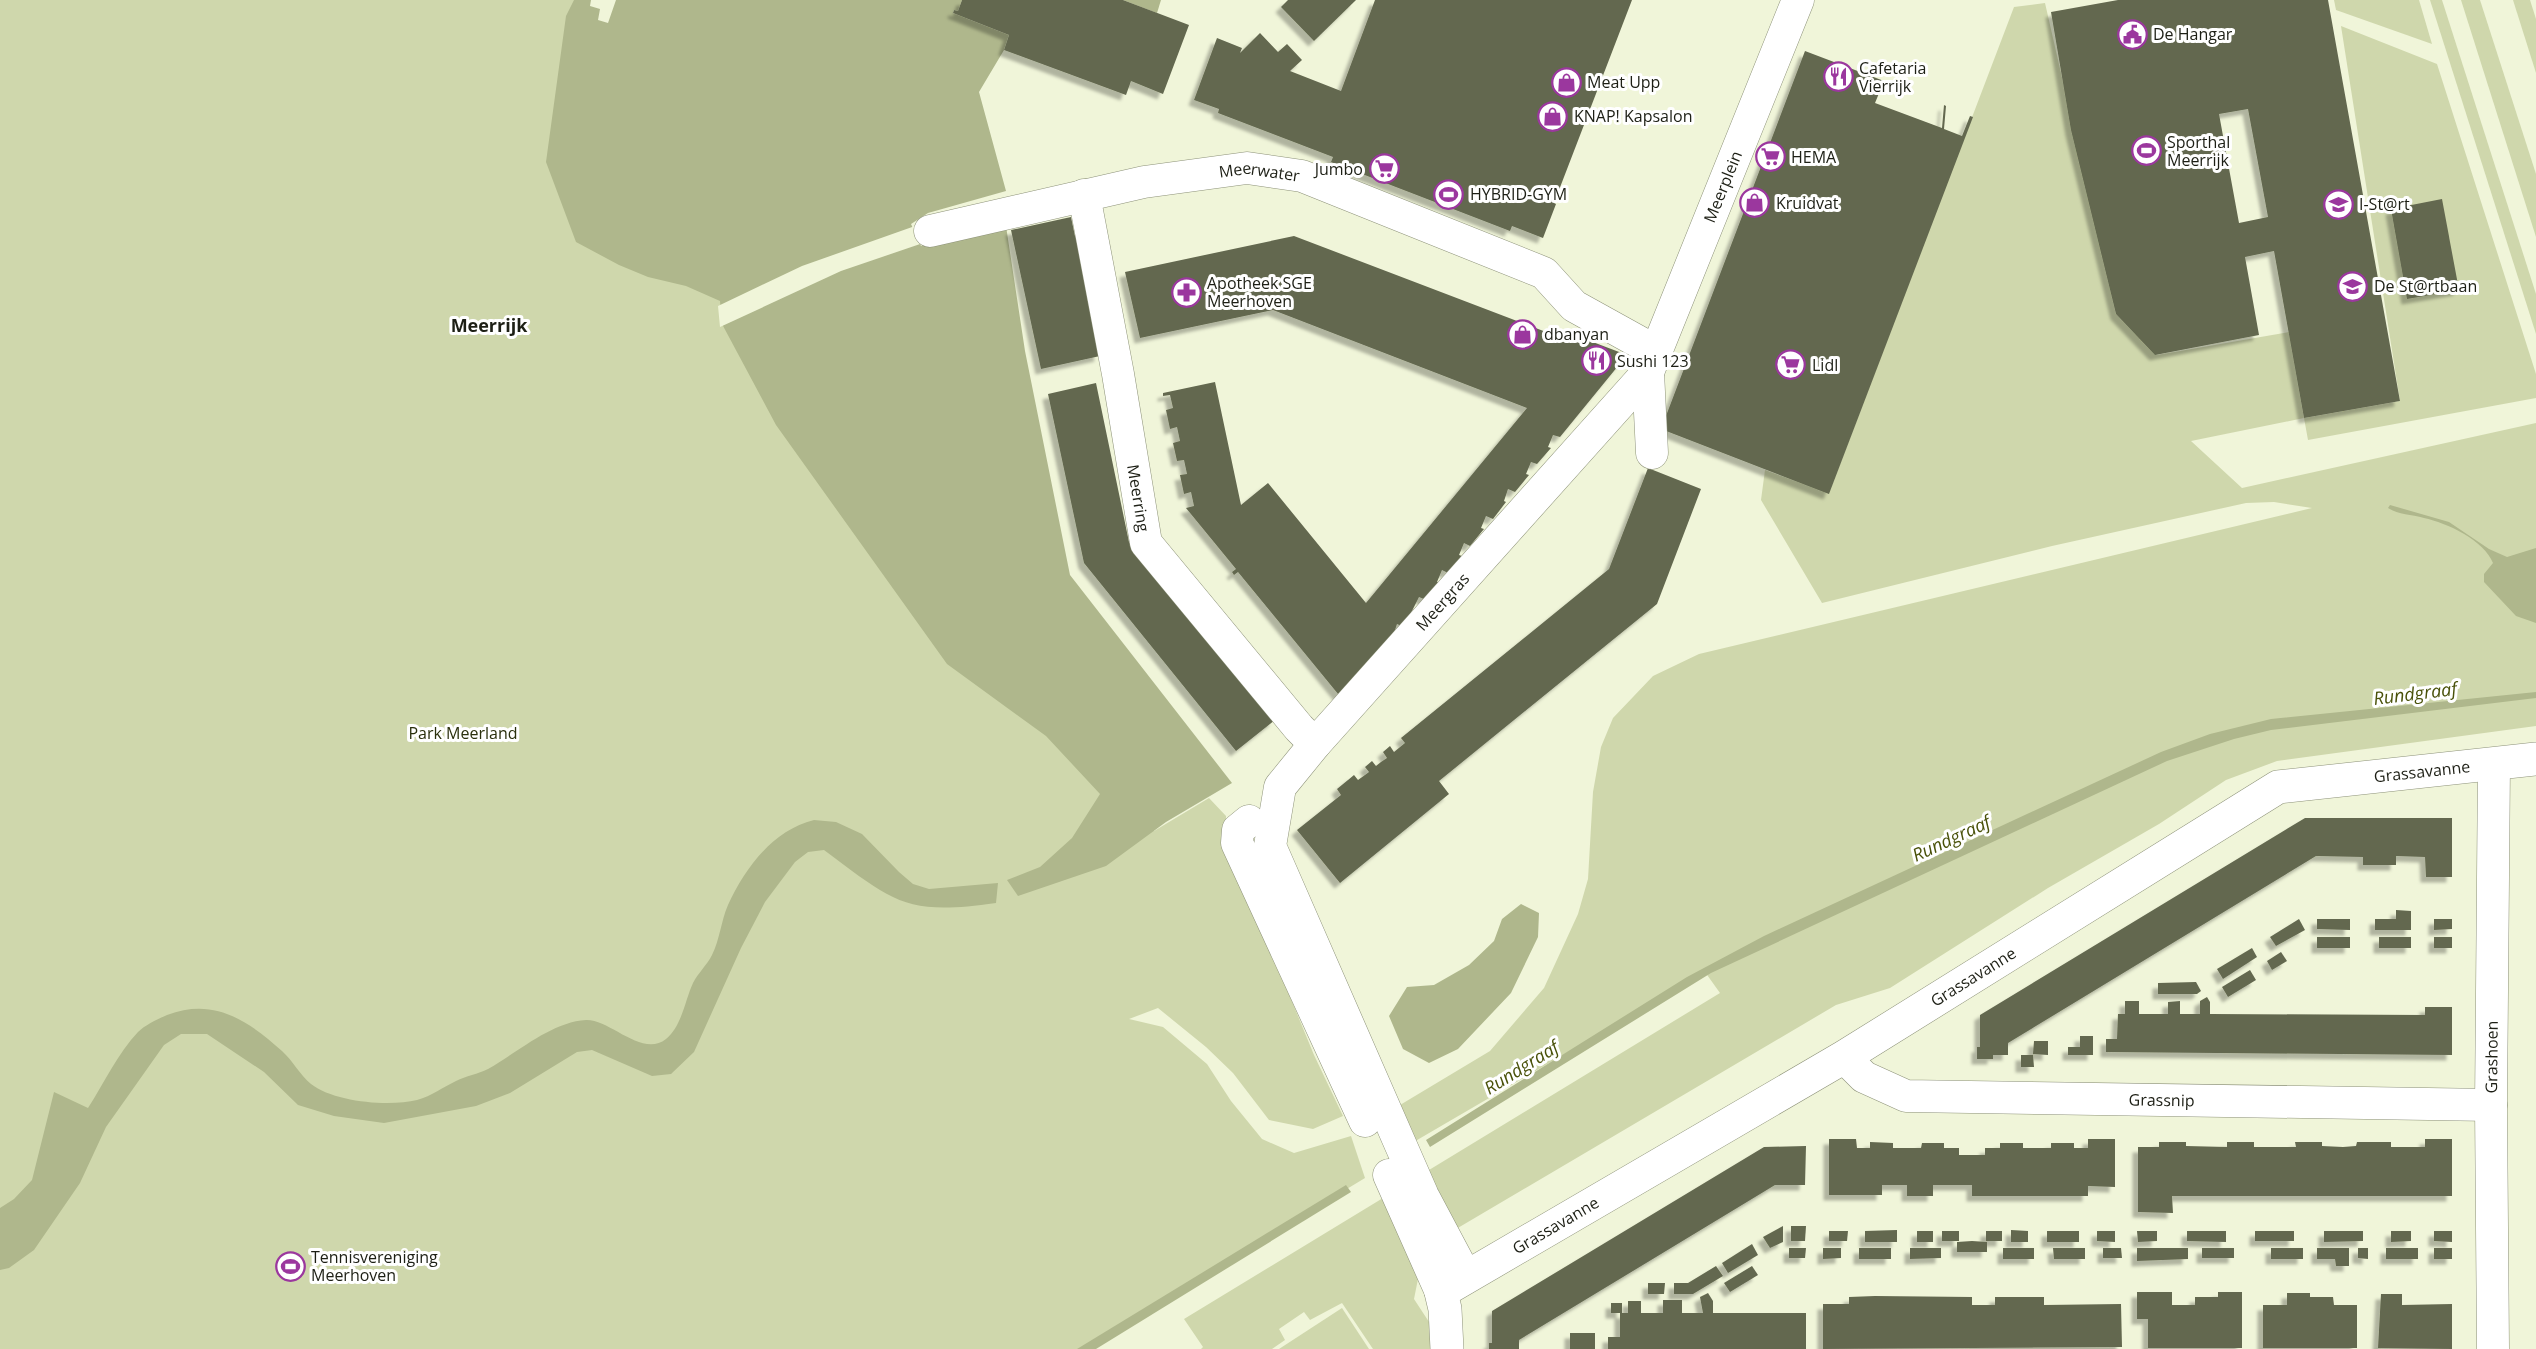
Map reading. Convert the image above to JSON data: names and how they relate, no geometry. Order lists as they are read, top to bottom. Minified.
{"streets":{"street":["Meerwater","Meerplein","Meerring","Meergras","Grassavanne","Grashoen","Grassnip"]},"crossings":[["Meerwater","Meerplein"],["Meerwater","Meerring"],["Meerwater","Meergras"],["Meerplein","Meergras"],["Meerring","Meergras"],["Meergras","Grassavanne"],["Grassavanne","Grashoen"],["Grassavanne","Grassnip"],["Grashoen","Grassnip"]],"districts":["Meerrijk"],"water":["Rundgraaf"],"parks":["Park Meerland"],"places":{"public building":["De Hangar"],"restaurant":["Cafetaria Vierrijk","Sushi 123"],"shop":["Meat Upp","KNAP! Kapsalon","Kruidvat","dbanyan"],"sports":["Sporthal Meerrijk","HYBRID-GYM","Tennisvereniging Meerhoven"],"supermarket":["HEMA","Jumbo","Lidl"],"school or university":["I-St@rt","De St@rtbaan"],"pharmacy":["Apotheek SGE Meerhoven"]}}
